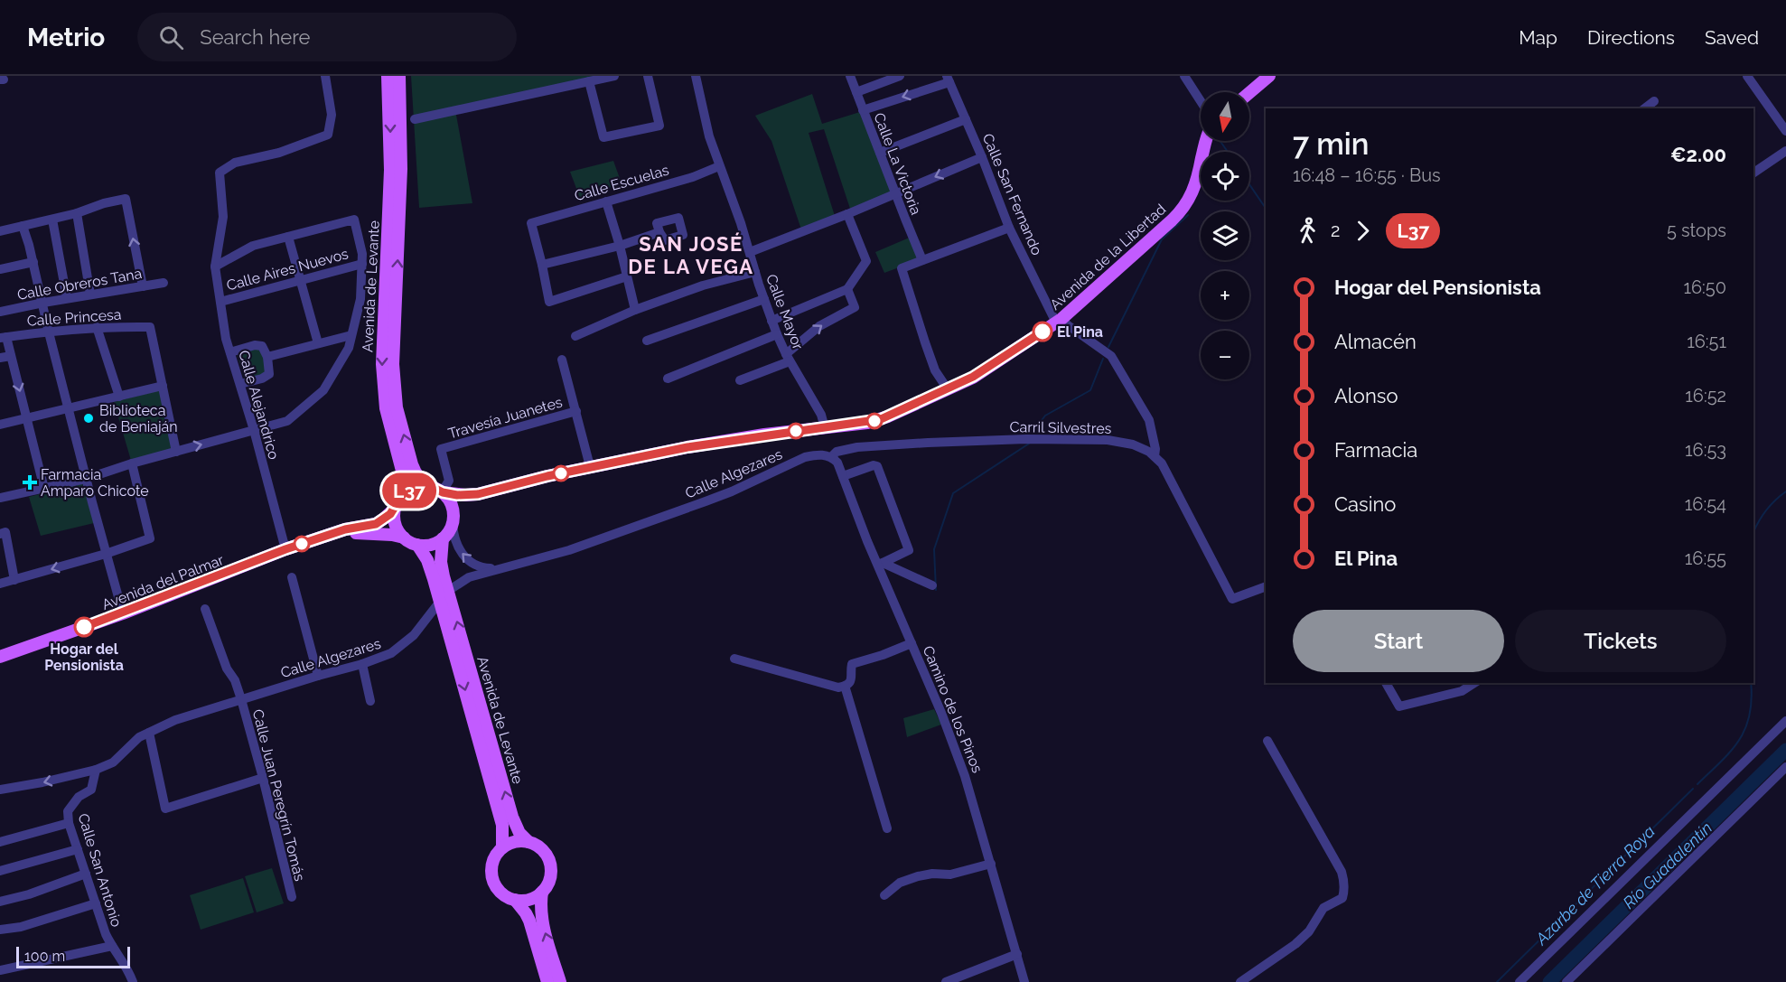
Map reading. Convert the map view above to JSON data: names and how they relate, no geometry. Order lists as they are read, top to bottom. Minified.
{"streets":{"main road":["Avenida de la Libertad","Avenida de Levante","Avenida del Palmar"],"street":["Calle La Victoria","Calle Escuelas","Calle San Fernando","Calle Aires Nuevos","Calle Obreros Tana","Calle Mayor","Calle Princesa","Calle Alejandrico","Travesía Juanetes","Carril Silvestres","Calle Algezares","Camino de los Pinos","Calle Juan Peregrín Tomás","Calle San Antonio"]},"crossings":[["Calle Escuelas","Calle Mayor"],["Calle San Fernando","Avenida de la Libertad"],["Avenida de la Libertad","Avenida de Levante"],["Avenida de la Libertad","Calle Mayor"],["Avenida de la Libertad","Travesía Juanetes"],["Avenida de la Libertad","Avenida del Palmar"],["Calle Aires Nuevos","Calle Alejandrico"],["Avenida de Levante","Travesía Juanetes"],["Avenida de Levante","Calle Algezares"],["Avenida de Levante","Avenida del Palmar"],["Calle Alejandrico","Avenida del Palmar"],["Travesía Juanetes","Avenida del Palmar"],["Carril Silvestres","Calle Algezares"],["Carril Silvestres","Camino de los Pinos"],["Calle Algezares","Camino de los Pinos"],["Calle Algezares","Calle Juan Peregrín Tomás"],["Calle Algezares","Calle San Antonio"]],"districts":["SAN JOSÉ DE LA VEGA"],"water":["Río Guadalentín","Azarbe de Tierra Roya"],"places":{"other":["El Pina","Biblioteca de Beniaján","Hogar del Pensionista"],"health":["Farmacia Amparo Chicote"]},"lines":["bus line L37"],"scale_bar":"100 m","north":"bottom","page":{"header":"Metrio","search":"Search here","nav":["Map","Directions","Saved"],"on_map":"L37","map_buttons":["+","−"],"heading":["7 min","16:48 – 16:55 · Bus","€2.00"],"legs":["2","L37","5 stops"],"list":[{"name":"Hogar del Pensionista","value":"16:50"},{"name":"Almacén","value":"16:51"},{"name":"Alonso","value":"16:52"},{"name":"Farmacia","value":"16:53"},{"name":"Casino","value":"16:54"},{"name":"El Pina","value":"16:55"}],"buttons":["Start","Tickets"],"scale":"100 m"}}
